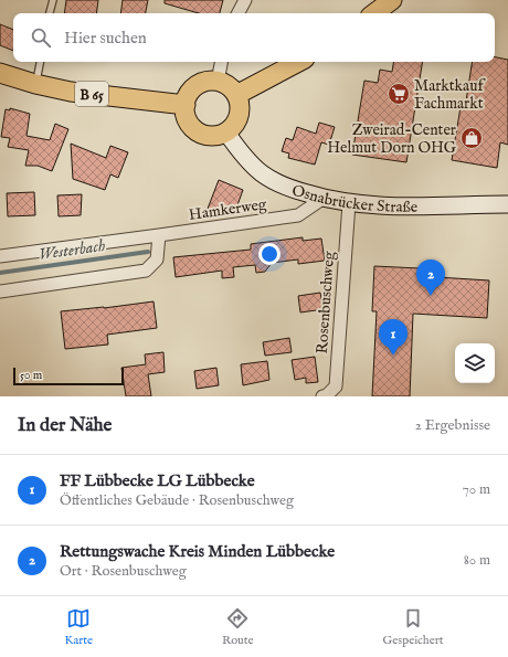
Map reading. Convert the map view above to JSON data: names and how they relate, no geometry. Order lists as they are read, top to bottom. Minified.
{"streets":{"main road":["B 65"],"street":["Osnabrücker Straße","Hamkerweg","Rosenbuschweg"]},"crossings":[["B 65","Osnabrücker Straße"],["Osnabrücker Straße","Hamkerweg"],["Osnabrücker Straße","Rosenbuschweg"]],"water":["Westerbach"],"places":{"supermarket":["Marktkauf Fachmarkt"],"shop":["Zweirad-Center Helmut Dorn OHG"]},"scale_bar":"50 m","page":{"search":"Hier suchen","pins":["2","1"],"scale":"50 m","heading":["In der Nähe","2 Ergebnisse"],"list":[{"mark":"1","name":"FF Lübbecke LG Lübbecke","note":"Öffentliches Gebäude · Rosenbuschweg","value":"70 m"},{"mark":"2","name":"Rettungswache Kreis Minden Lübbecke","note":"Ort · Rosenbuschweg","value":"80 m"}],"nav":["Karte","Route","Gespeichert"]}}
